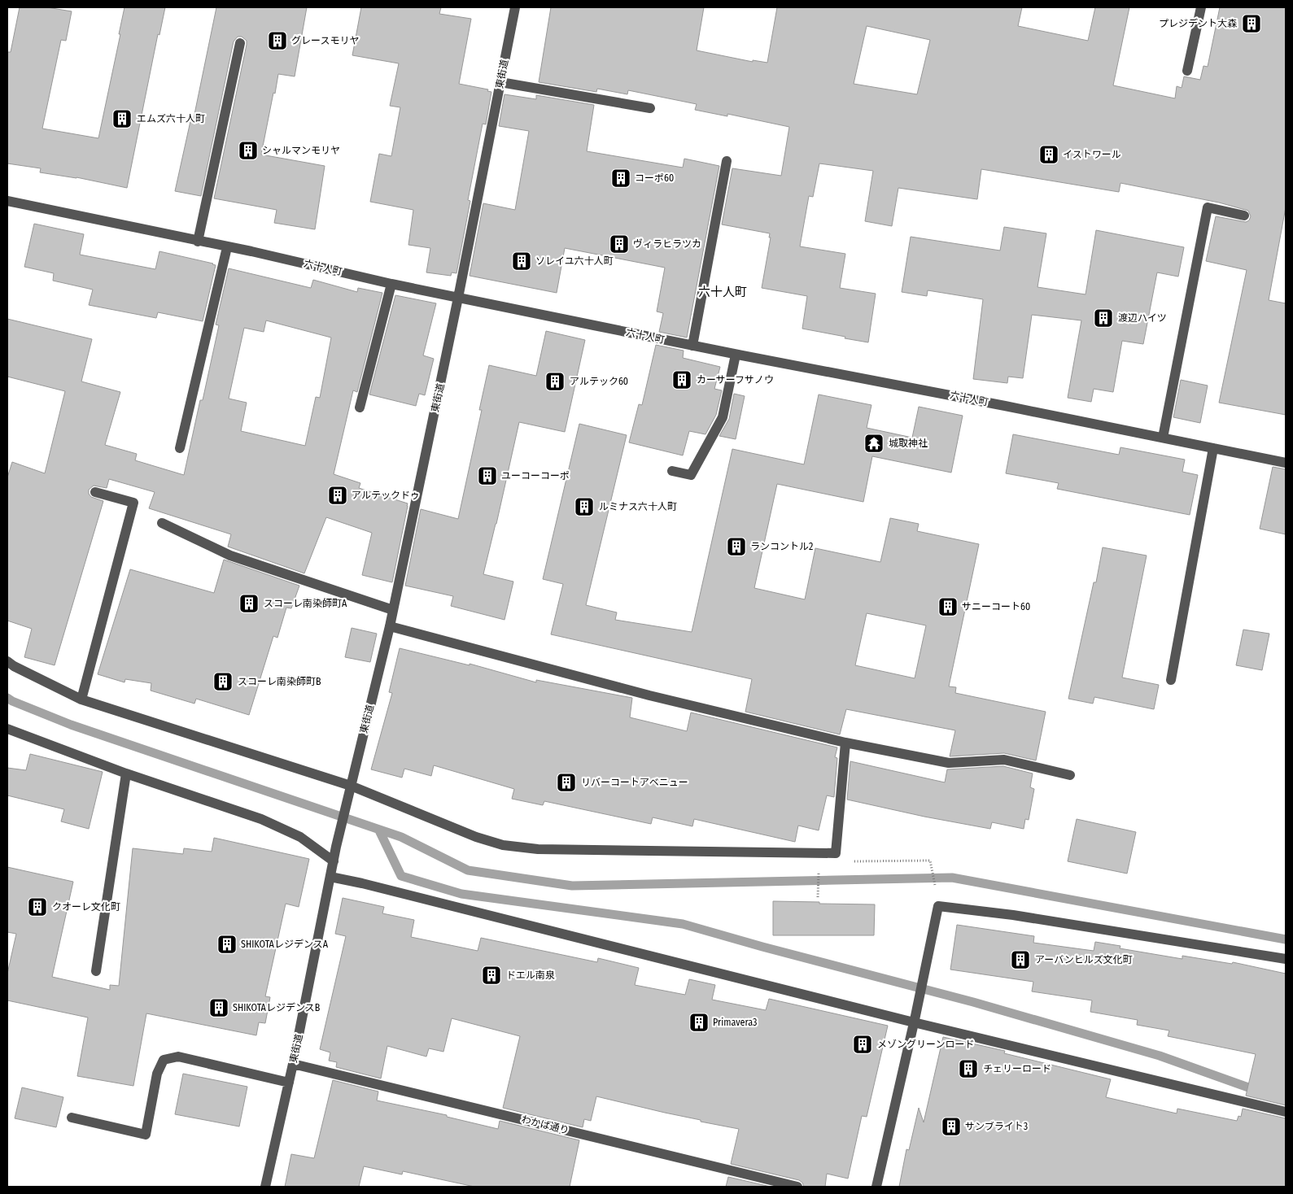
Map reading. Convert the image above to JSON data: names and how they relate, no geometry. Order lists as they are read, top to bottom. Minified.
{"streets":{"street":["東街道","六十人町","わかば通り"]},"crossings":[["東街道","六十人町"],["東街道","わかば通り"]],"districts":["六十人町"],"places":{"building":["プレジデント大森","グレースモリヤ","エムズ六十人町","シャルマンモリヤ","イストワール","コーポ60","ヴィラヒラツカ","ソレイユ六十人町","渡辺ハイツ","カーサーフサノウ","アルテック60","ユーコーコーポ","アルテックドゥ","ルミナス六十人町","ランコントル2","スコーレ南染師町A","サニーコート60","スコーレ南染師町B","リバーコートアベニュー","クオーレ文化町","SHIKOTAレジデンスA","アーバンヒルズ文化町","ドエル南泉","SHIKOTAレジデンスB","Primavera3","メゾングリーンロード","チェリーロード","サンブライト3"],"temple":["城取神社"]}}
